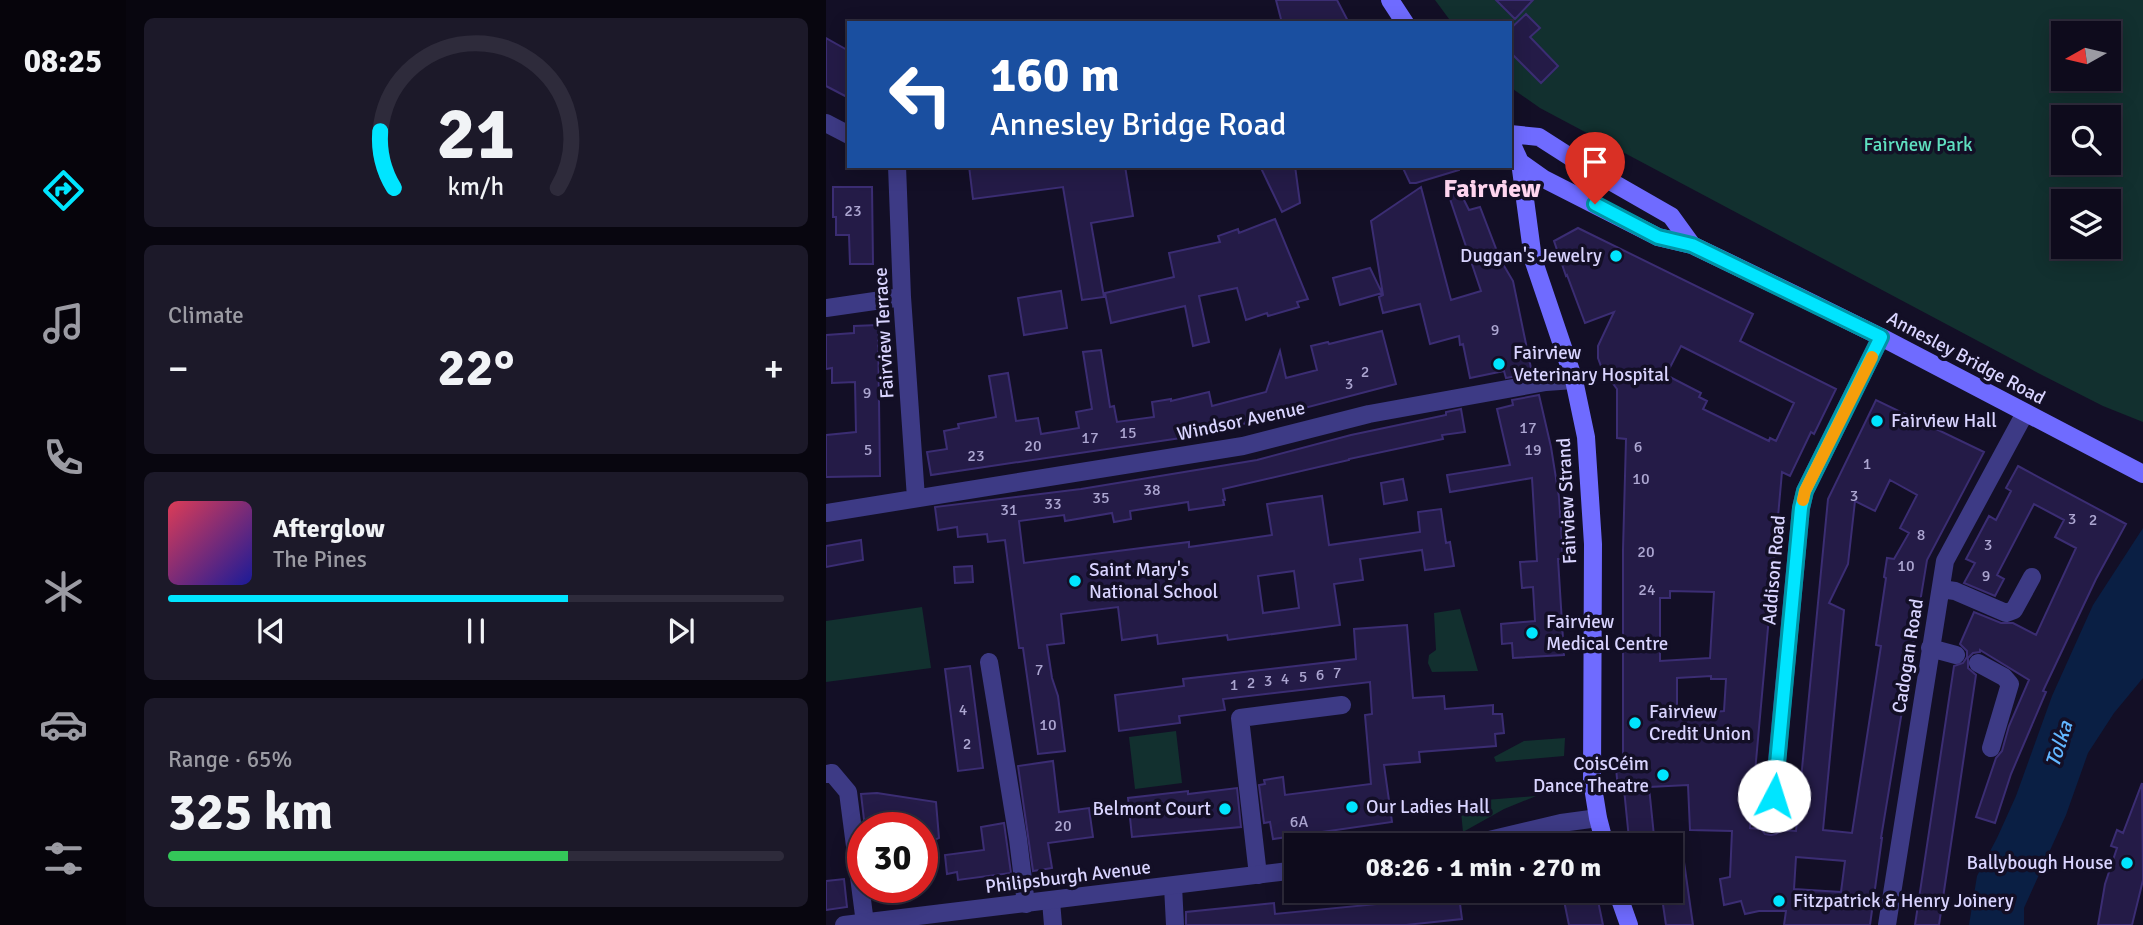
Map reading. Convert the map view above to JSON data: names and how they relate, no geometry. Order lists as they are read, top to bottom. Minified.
{"streets":{"main road":["Annesley Bridge Road","Fairview Strand"],"street":["Fairview Terrace","Windsor Avenue","Addison Road","Cadogan Road","Philipsburgh Avenue"]},"crossings":[["Fairview Terrace","Windsor Avenue"],["Annesley Bridge Road","Fairview Strand"],["Annesley Bridge Road","Addison Road"],["Annesley Bridge Road","Cadogan Road"],["Windsor Avenue","Fairview Strand"]],"districts":["Fairview"],"water":["Tolka"],"parks":["Fairview Park"],"places":["Duggan's Jewelry","Fairview Veterinary Hospital","Fairview Hall","Saint Mary's National School","Fairview Medical Centre","Fairview Credit Union","CoisCéim Dance Theatre","Our Ladies Hall","Belmont Court","Ballybough House","Fitzpatrick & Henry Joinery"],"house_numbers":["23","9","2","3","9","17","15","17","20","6","5","19","23","1","10","38","3","35","33","31","3","2","8","3","20","10","9","24","7","7","6","5","4","3","2","1","4","10","2","6A","20"],"north":"left","page":{"tabs":"08:25","turn":["160 m","Annesley Bridge Road"],"tile":["Climate",["Range · 65%","325 km"]],"heat":["−","22°","+"],"song":["Afterglow","The Pines"],"limit":"30","trip":"08:26 · 1 min · 270 m","gauge":["21","km/h"]}}
